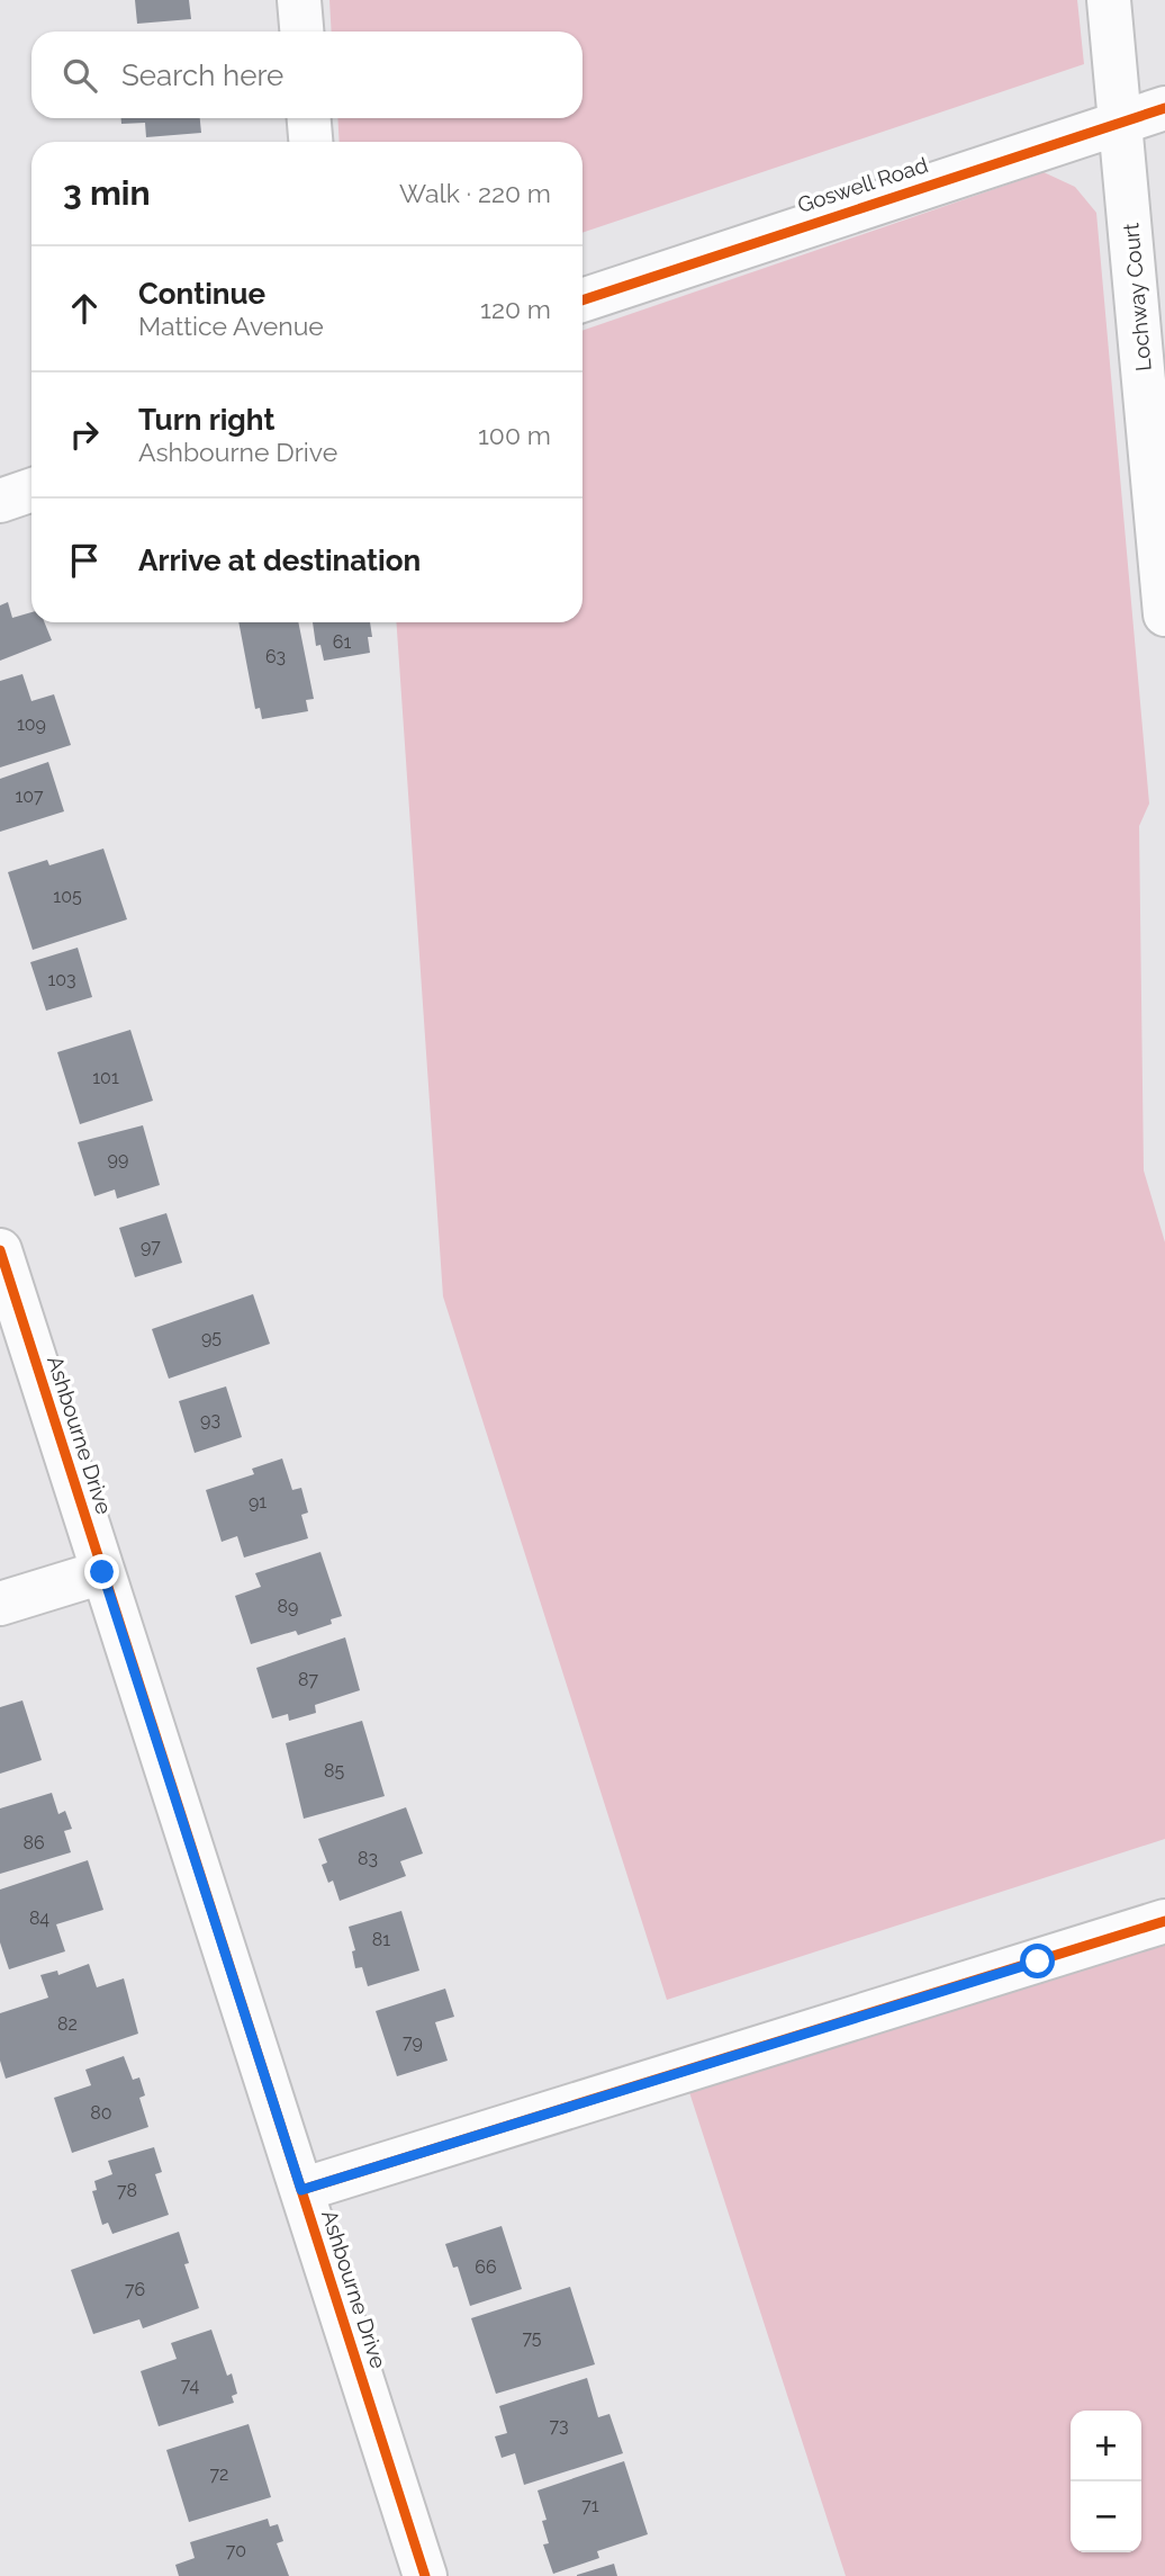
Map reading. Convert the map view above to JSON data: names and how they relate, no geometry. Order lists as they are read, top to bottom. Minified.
{"streets":{"street":["Goswell Road","Lochway Court","Ashbourne Drive"]},"crossings":[["Goswell Road","Lochway Court"]],"house_numbers":["61","63","109","107","105","103","101","99","97","95","93","91","89","87","85","86","83","84","81","82","79","80","78","66","76","75","74","73","72","71","70"],"page":{"search":"Search here","heading":["3 min","Walk · 220 m"],"list":[["Continue","Mattice Avenue","120 m"],["Turn right","Ashbourne Drive","100 m"],"Arrive at destination"],"map_buttons":["+","−"]}}
